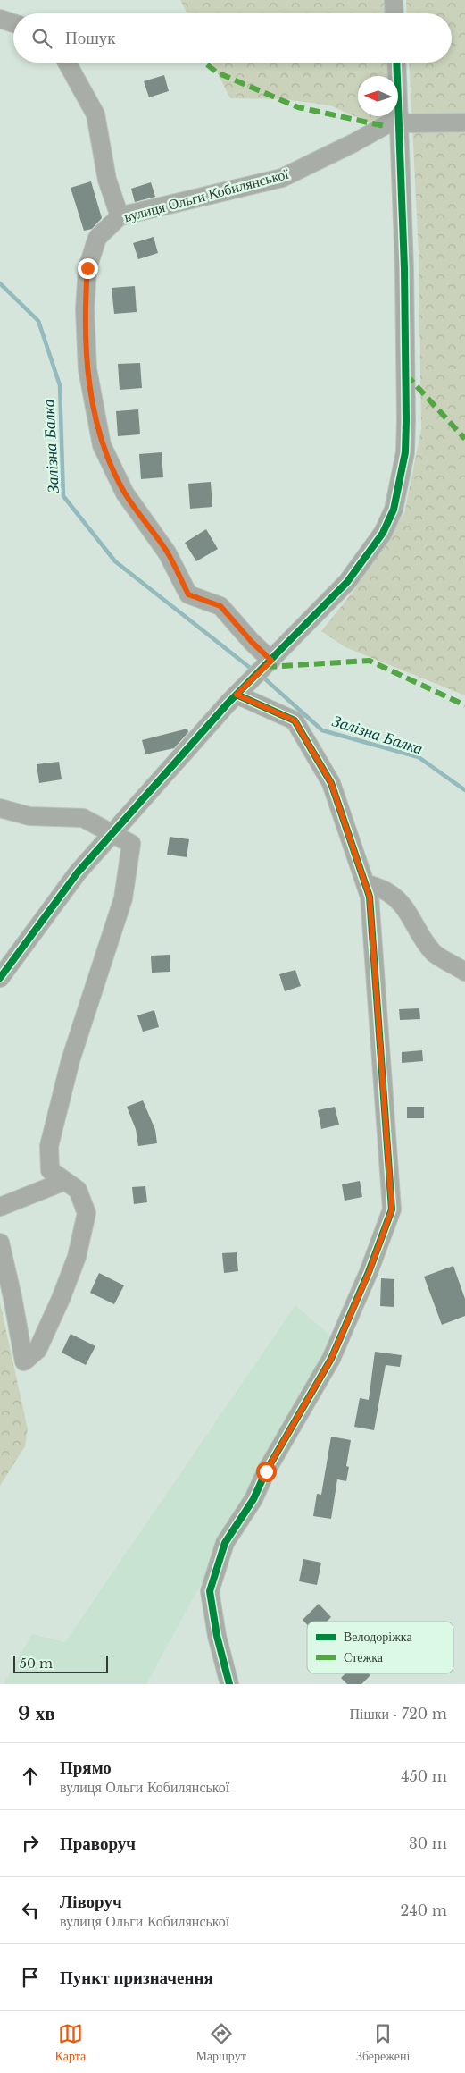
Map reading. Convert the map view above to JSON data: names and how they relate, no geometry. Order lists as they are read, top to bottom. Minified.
{"streets":{"street":["вулиця Ольги Кобилянської"]},"water":["Залізна Балка"],"legend":["Велодоріжка","Стежка"],"scale_bar":"50 m","north":"left","page":{"search":"Пошук","scale":"50 m","heading":["9 хв","Пішки · 720 m"],"list":[["Прямо","вулиця Ольги Кобилянської","450 m"],["Праворуч","30 m"],["Ліворуч","вулиця Ольги Кобилянської","240 m"],"Пункт призначення"],"nav":["Карта","Маршрут","Збережені"]}}
